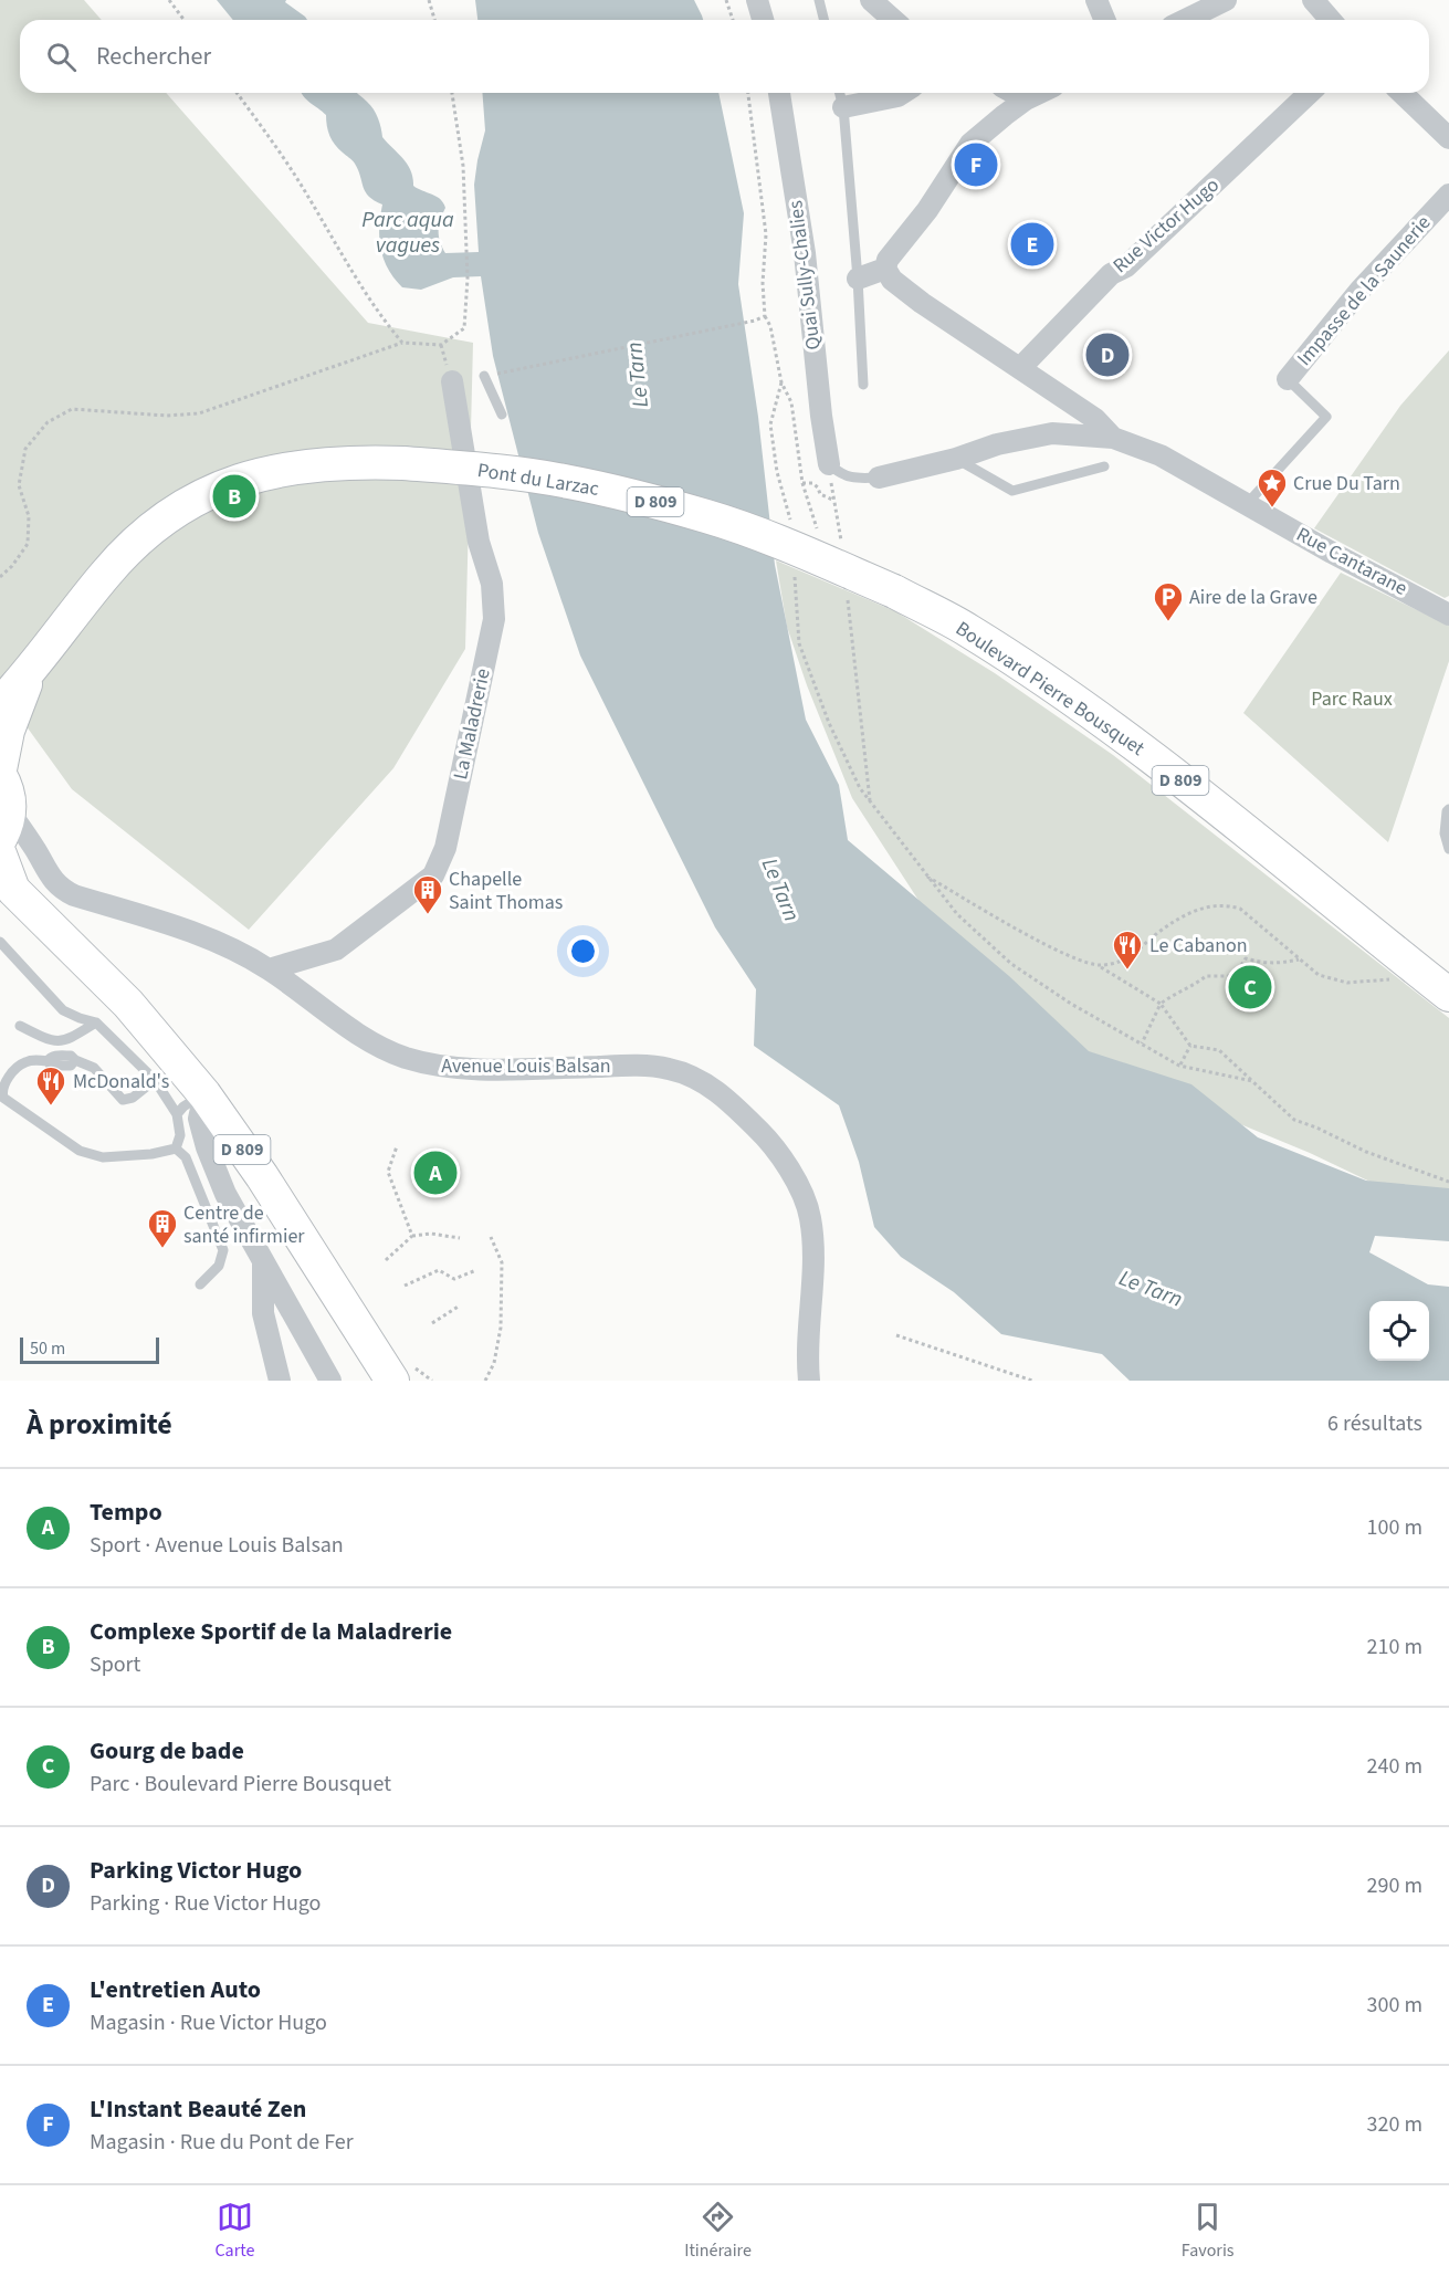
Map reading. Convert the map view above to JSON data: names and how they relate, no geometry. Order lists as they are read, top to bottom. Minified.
{"streets":{"main road":["Pont du Larzac","D 809","Boulevard Pierre Bousquet"],"street":["Rue Victor Hugo","Quai Sully-Chalies","Impasse de la Saunerie","Rue Cantarane","La Maladrerie","Avenue Louis Balsan"]},"crossings":[["Rue Victor Hugo","Rue Cantarane"],["Impasse de la Saunerie","Rue Cantarane"],["Pont du Larzac","D 809"],["Pont du Larzac","Boulevard Pierre Bousquet"],["La Maladrerie","Avenue Louis Balsan"]],"water":["Parc aqua vagues","Le Tarn"],"parks":["Parc Raux"],"places":{"place":["Crue Du Tarn"],"parking":["Aire de la Grave"],"building":["Chapelle Saint Thomas","Centre de santé infirmier"],"restaurant":["Le Cabanon","McDonald's"]},"scale_bar":"50 m","page":{"search":"Rechercher","pins":["F","E","D","B","C","A"],"scale":"50 m","heading":["À proximité","6 résultats"],"list":[{"mark":"A","name":"Tempo","note":"Sport · Avenue Louis Balsan","value":"100 m"},{"mark":"B","name":"Complexe Sportif de la Maladrerie","note":"Sport","value":"210 m"},{"mark":"C","name":"Gourg de bade","note":"Parc · Boulevard Pierre Bousquet","value":"240 m"},{"mark":"D","name":"Parking Victor Hugo","note":"Parking · Rue Victor Hugo","value":"290 m"},{"mark":"E","name":"L'entretien Auto","note":"Magasin · Rue Victor Hugo","value":"300 m"},{"mark":"F","name":"L'Instant Beauté Zen","note":"Magasin · Rue du Pont de Fer","value":"320 m"}],"nav":["Carte","Itinéraire","Favoris"]}}
